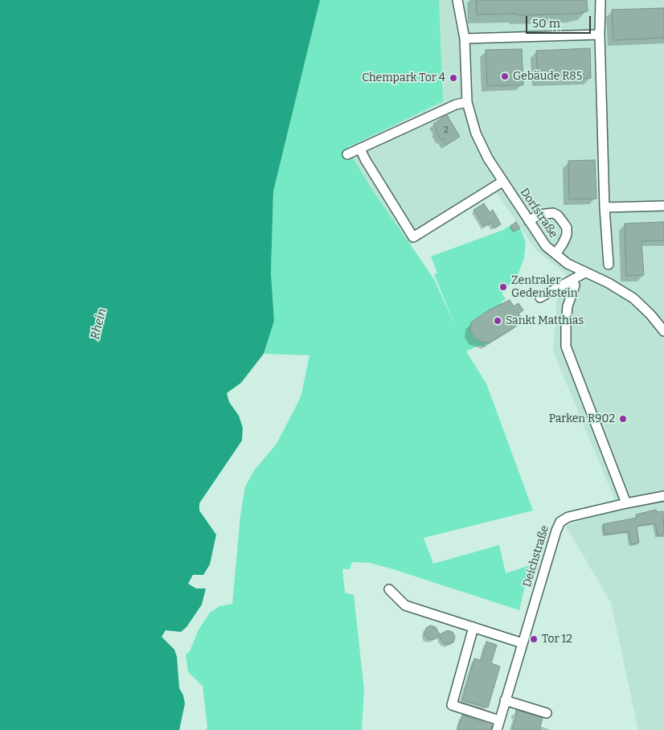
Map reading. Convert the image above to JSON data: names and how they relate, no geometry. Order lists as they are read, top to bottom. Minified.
{"streets":{"street":["Dorfstraße","Deichstraße"]},"water":["Rhein"],"places":["Gebäude R85","Chempark Tor 4","Zentraler Gedenkstein","Sankt Matthias","Parken R902","Tor 12"],"house_numbers":["2"],"scale_bar":"50 m"}
